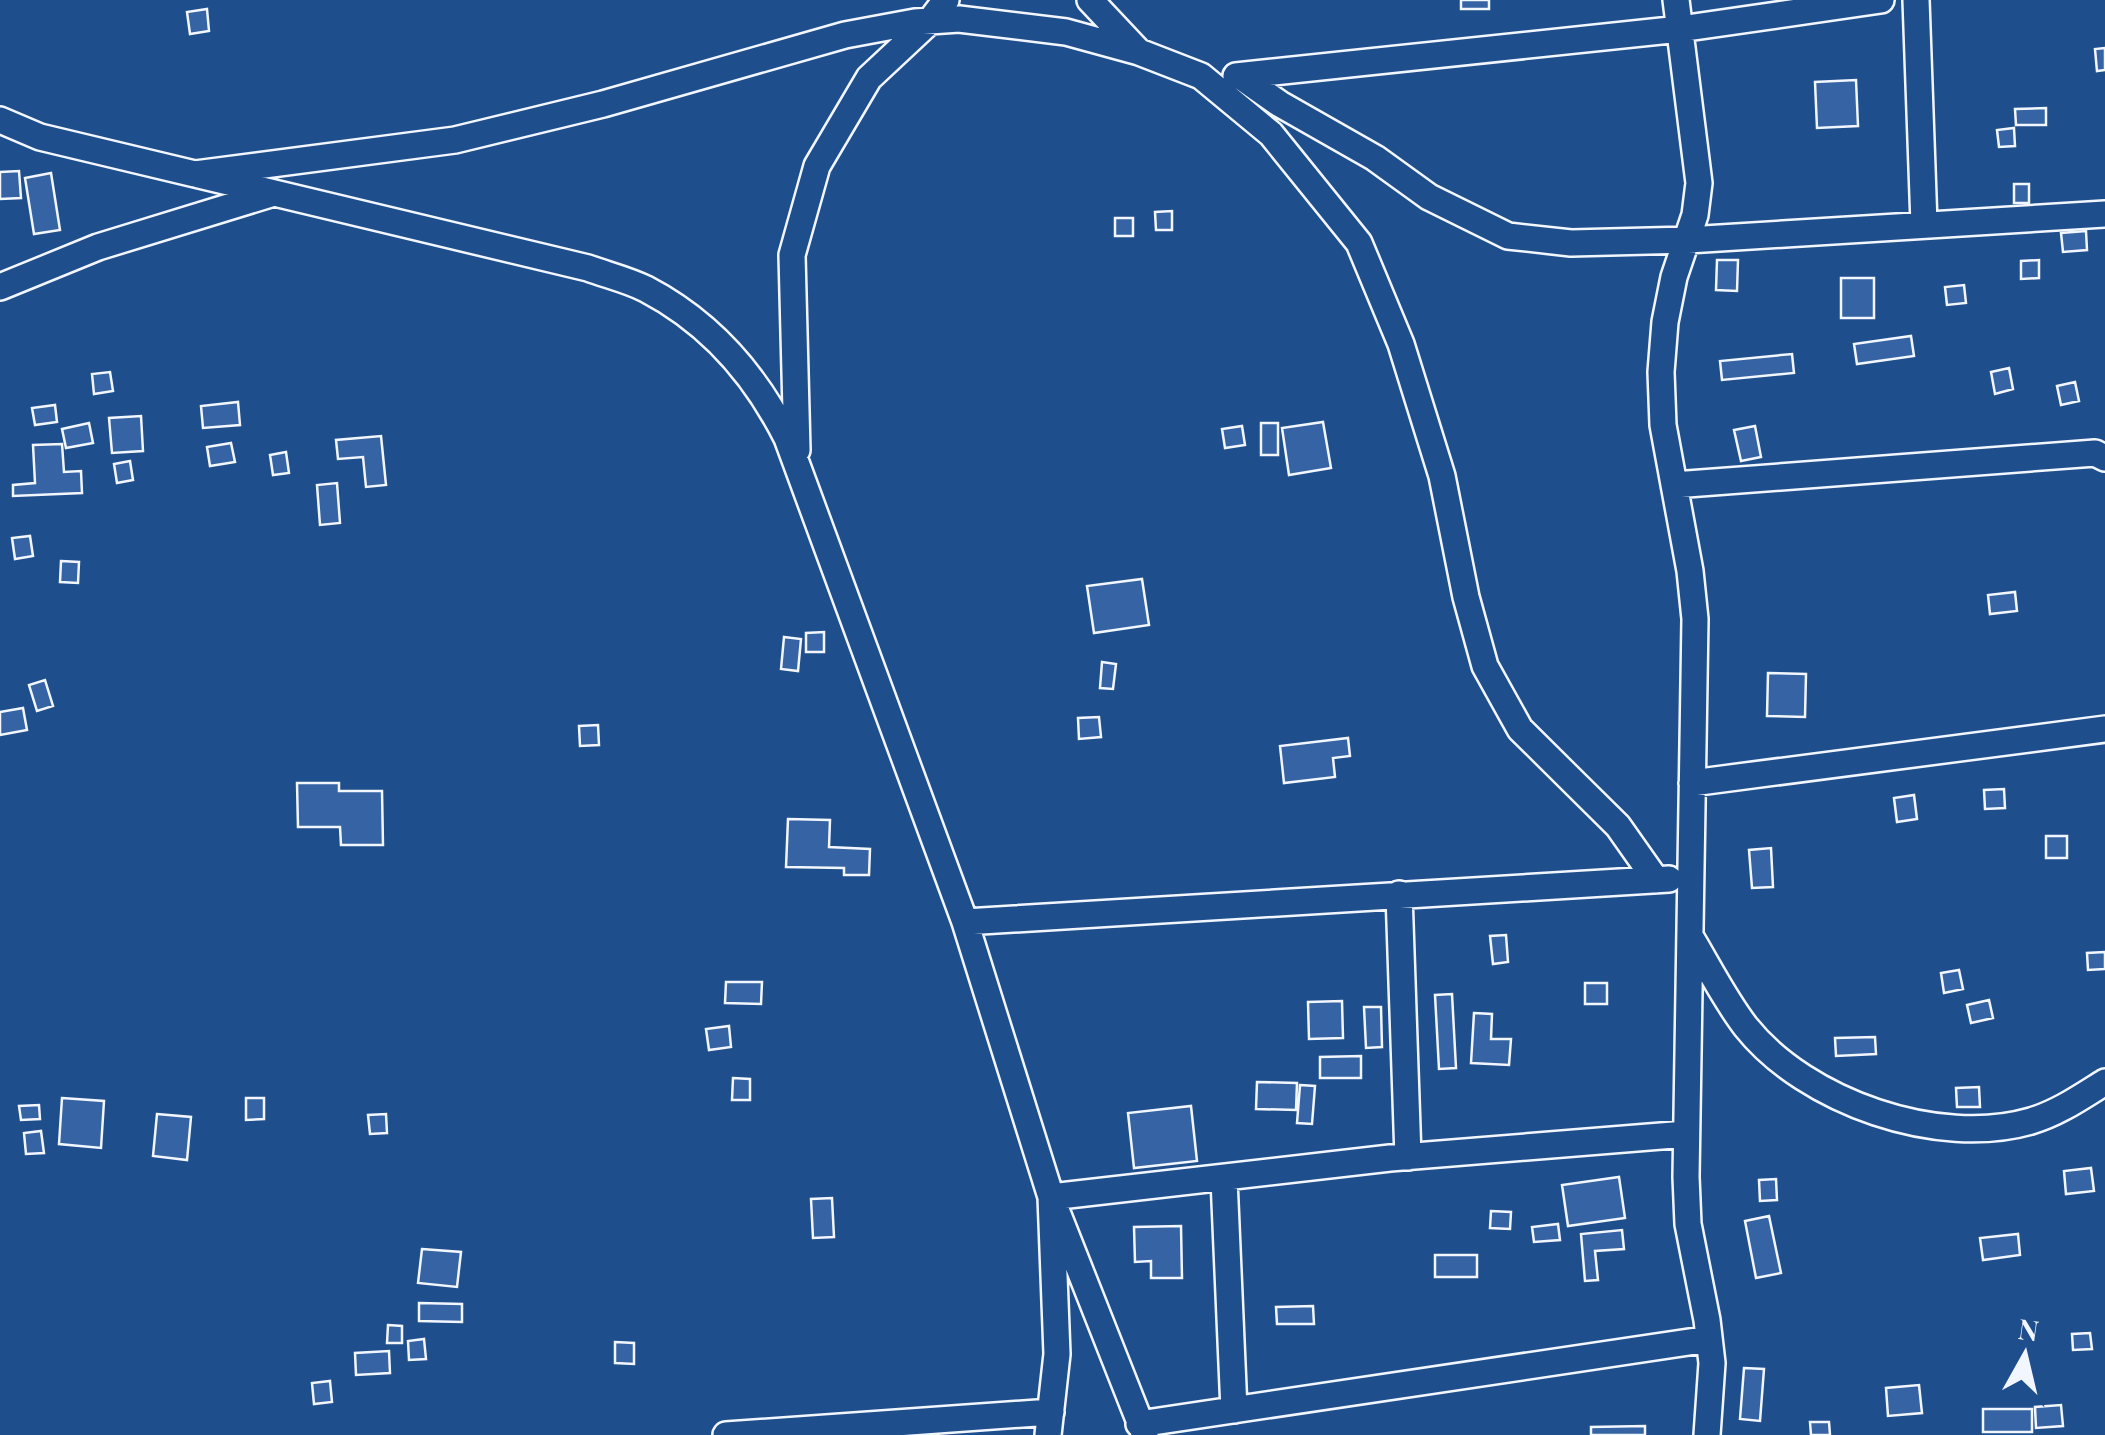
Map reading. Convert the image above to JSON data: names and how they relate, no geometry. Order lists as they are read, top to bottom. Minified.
{"north":"top"}
